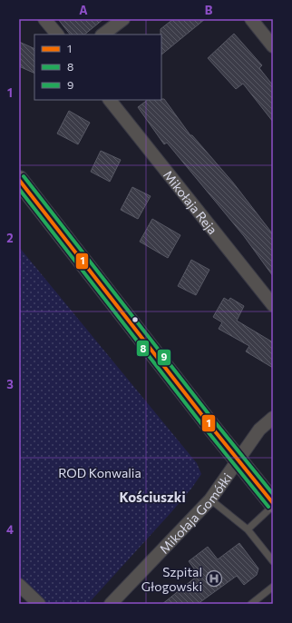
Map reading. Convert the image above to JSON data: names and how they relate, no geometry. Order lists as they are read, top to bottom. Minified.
{"streets":{"street":["Mikołaja Reja","Mikołaja Gomółki"]},"districts":["Kościuszki"],"parks":["ROD Konwalia"],"places":{"hospital":["Szpital Głogowski"]},"lines":["transit line 9","transit line 1","transit line 8"],"legend":["1","8","9"],"grid":{"columns":["A","B"],"rows":["1","2","3","4"]}}
